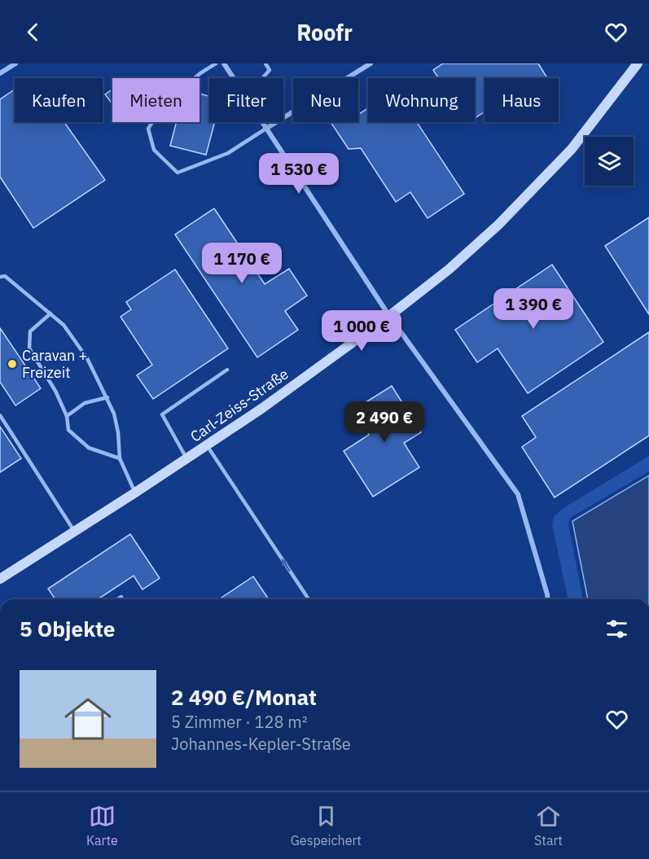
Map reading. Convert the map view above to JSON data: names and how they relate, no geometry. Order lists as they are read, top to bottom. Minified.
{"streets":{"main road":["Carl-Zeiss-Straße"]},"places":["Caravan + Freizeit"],"page":{"header":"Roofr","chip":["Kaufen","Mieten","Filter","Neu","Wohnung","Haus"],"price":["1 530 €","1 170 €","1 390 €","1 000 €","2 490 €"],"heading":"5 Objekte","list":[{"name":"2 490 €/Monat","note":"5 Zimmer · 128 m² · Johannes-Kepler-Straße"}],"tabs":["Karte","Gespeichert","Start"]}}
